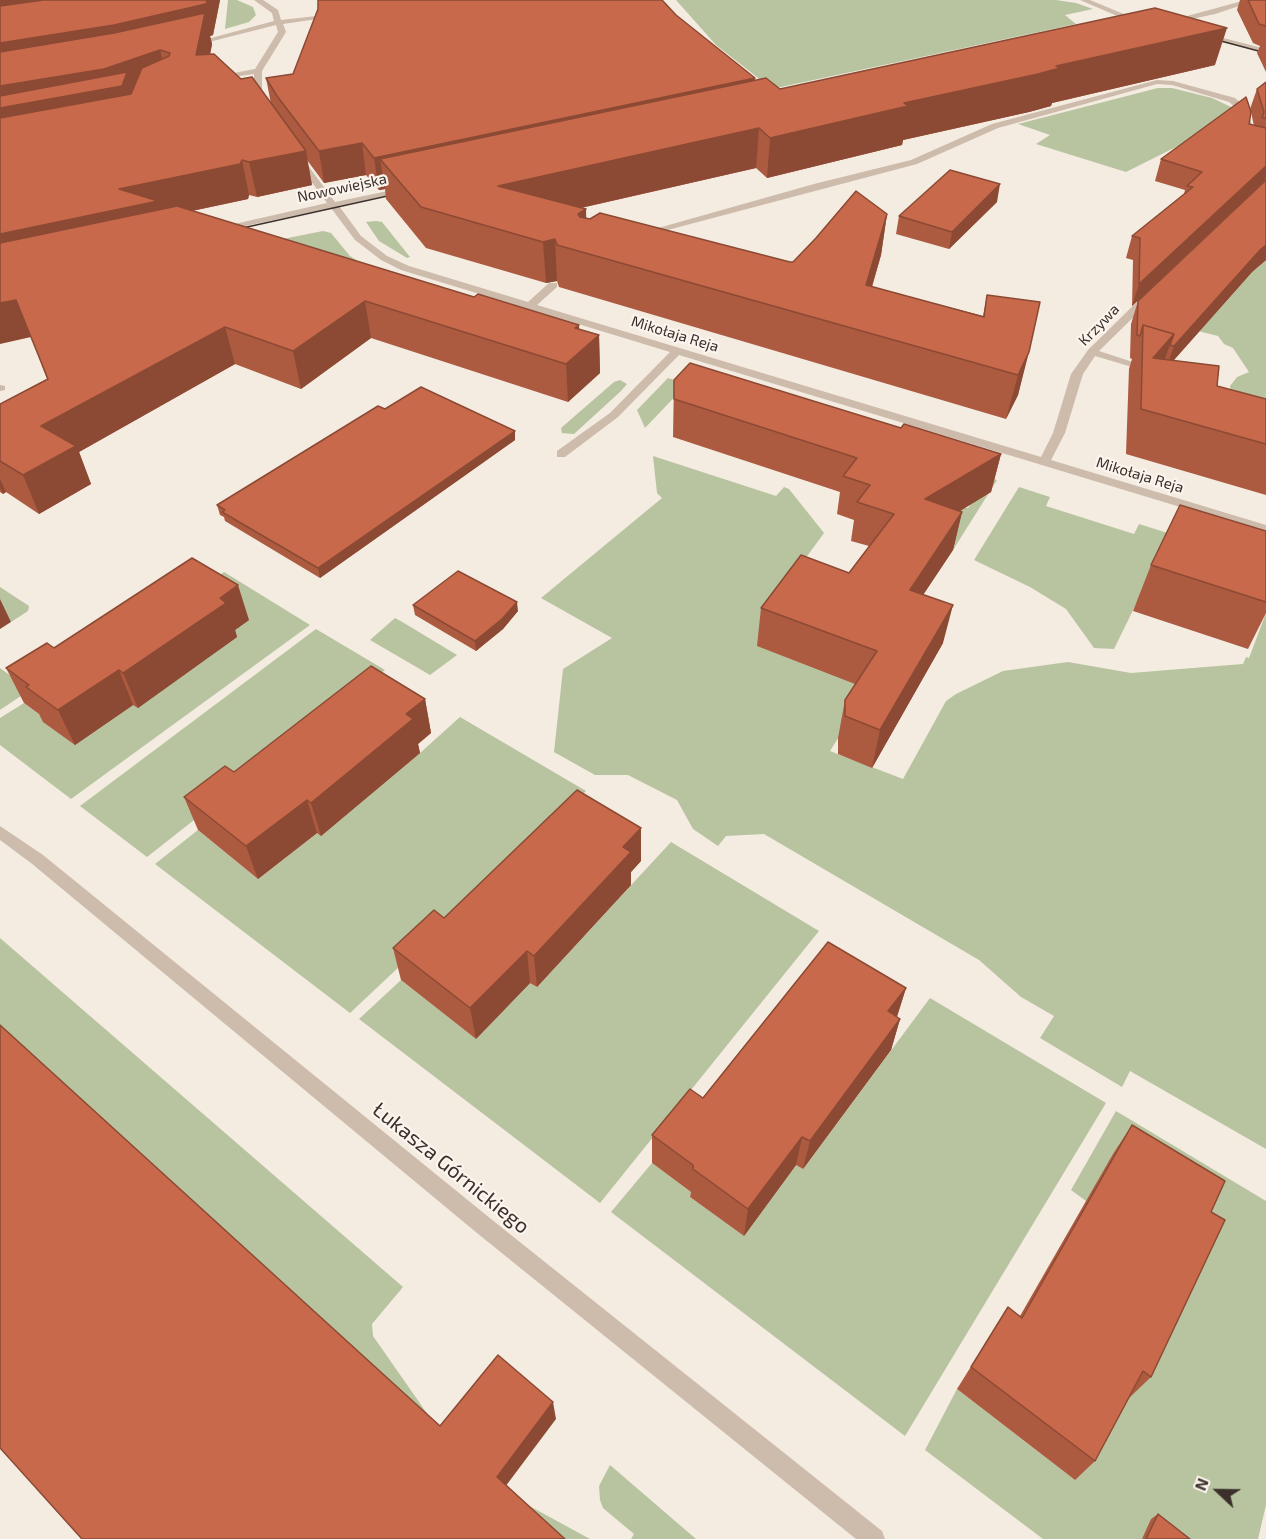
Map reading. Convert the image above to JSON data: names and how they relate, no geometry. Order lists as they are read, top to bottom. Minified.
{"streets":{"street":["Nowowiejska","Krzywa","Mikołaja Reja","Łukasza Górnickiego"]},"crossings":[["Nowowiejska","Mikołaja Reja"],["Krzywa","Mikołaja Reja"]],"north":"left"}
